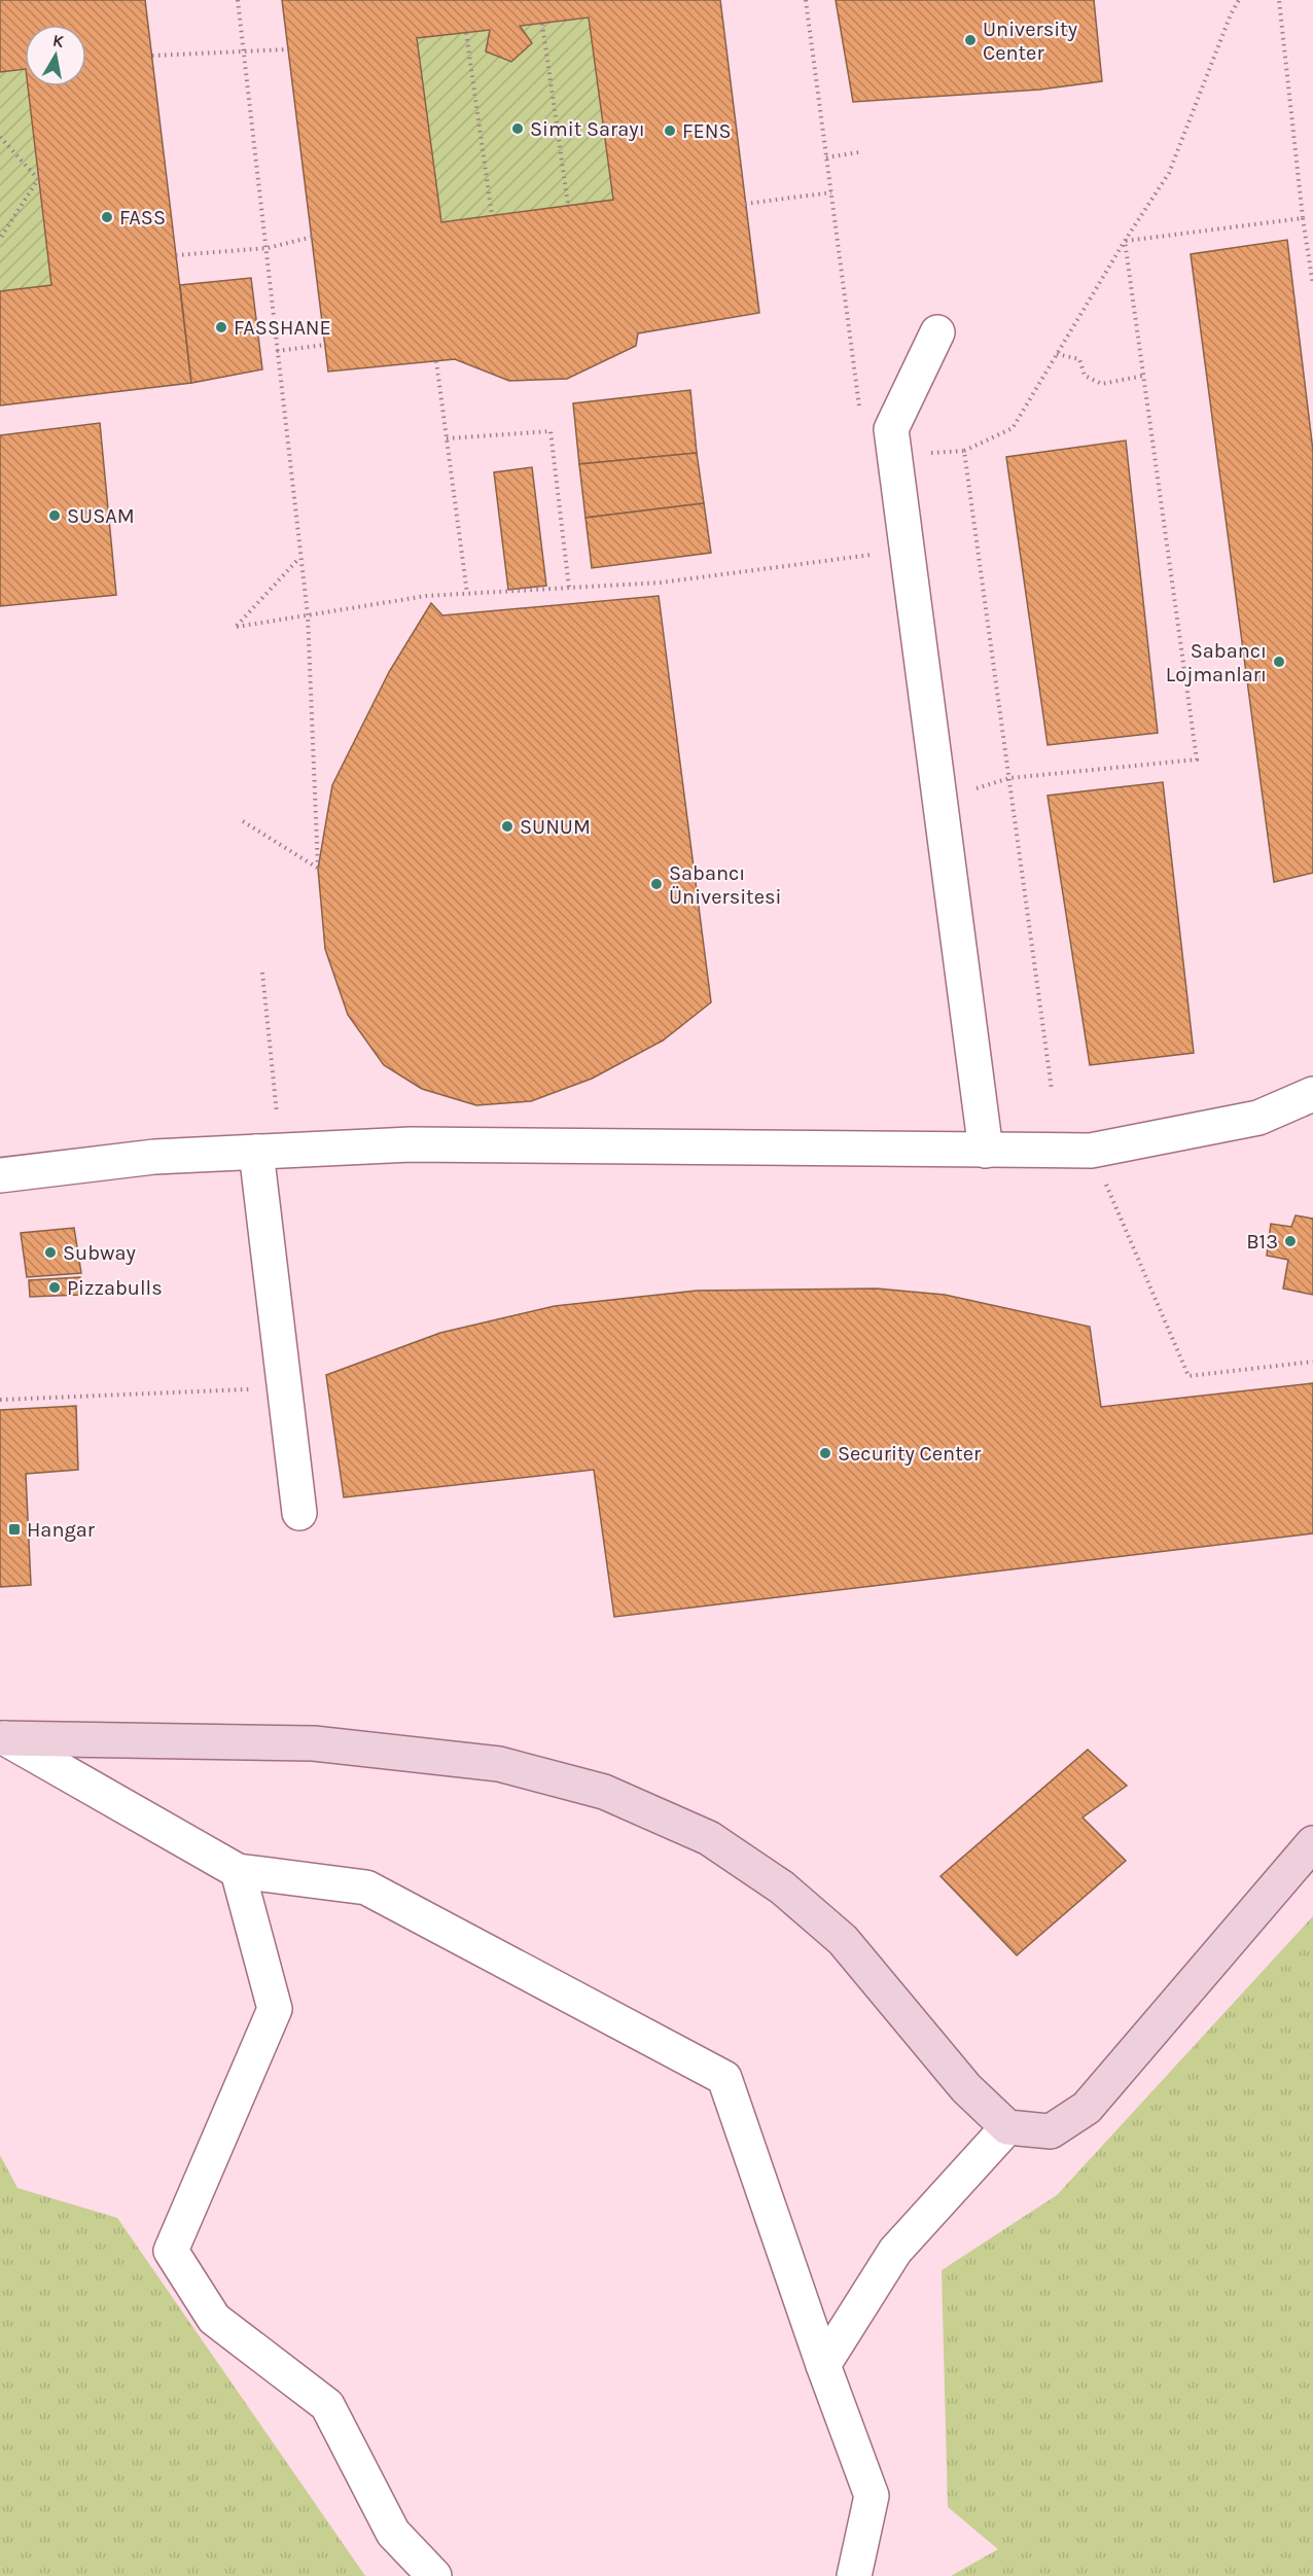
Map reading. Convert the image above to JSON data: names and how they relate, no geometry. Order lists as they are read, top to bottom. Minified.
{"places":{"other":["University Center","Simit Sarayı","FENS","FASS","FASSHANE","SUSAM","Sabancı Lojmanları","SUNUM","Sabancı Üniversitesi","B13","Subway","Pizzabulls","Security Center"],"transit":["Hangar"]},"north":"top"}
